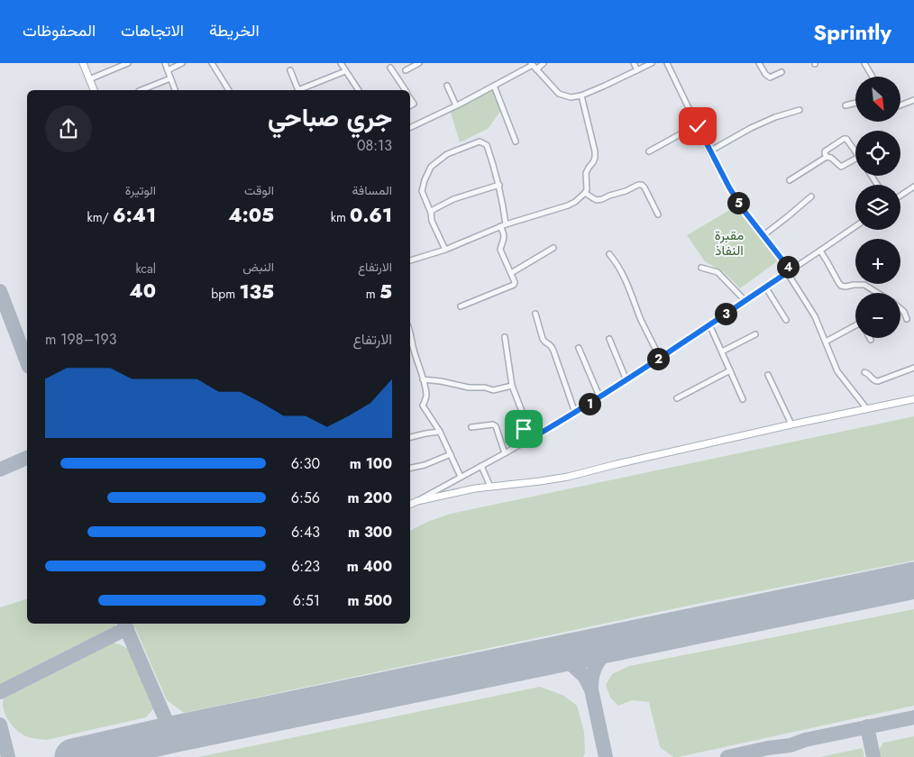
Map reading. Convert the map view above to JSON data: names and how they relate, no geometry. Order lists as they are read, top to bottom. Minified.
{"parks":["مقبرة النفاذ"],"north":"bottom right","page":{"header":"Sprintly","nav":["الخريطة","الاتجاهات","المحفوظات"],"map_buttons":["+","−"],"heading":["جري صباحي","08:13"],"stats":[["المسافة","0.61 km"],["الوقت","4:05"],["الوتيرة","6:41 /km"],["الارتفاع","5 m"],["النبض","135 bpm"],["kcal","40"]],"pins":["5","4","3","2","1"],"chart":["الارتفاع","193–198 m"],"list":[{"name":"100 m","note":"6:30"},{"name":"200 m","note":"6:56"},{"name":"300 m","note":"6:43"},{"name":"400 m","note":"6:23"},{"name":"500 m","note":"6:51"}]}}
